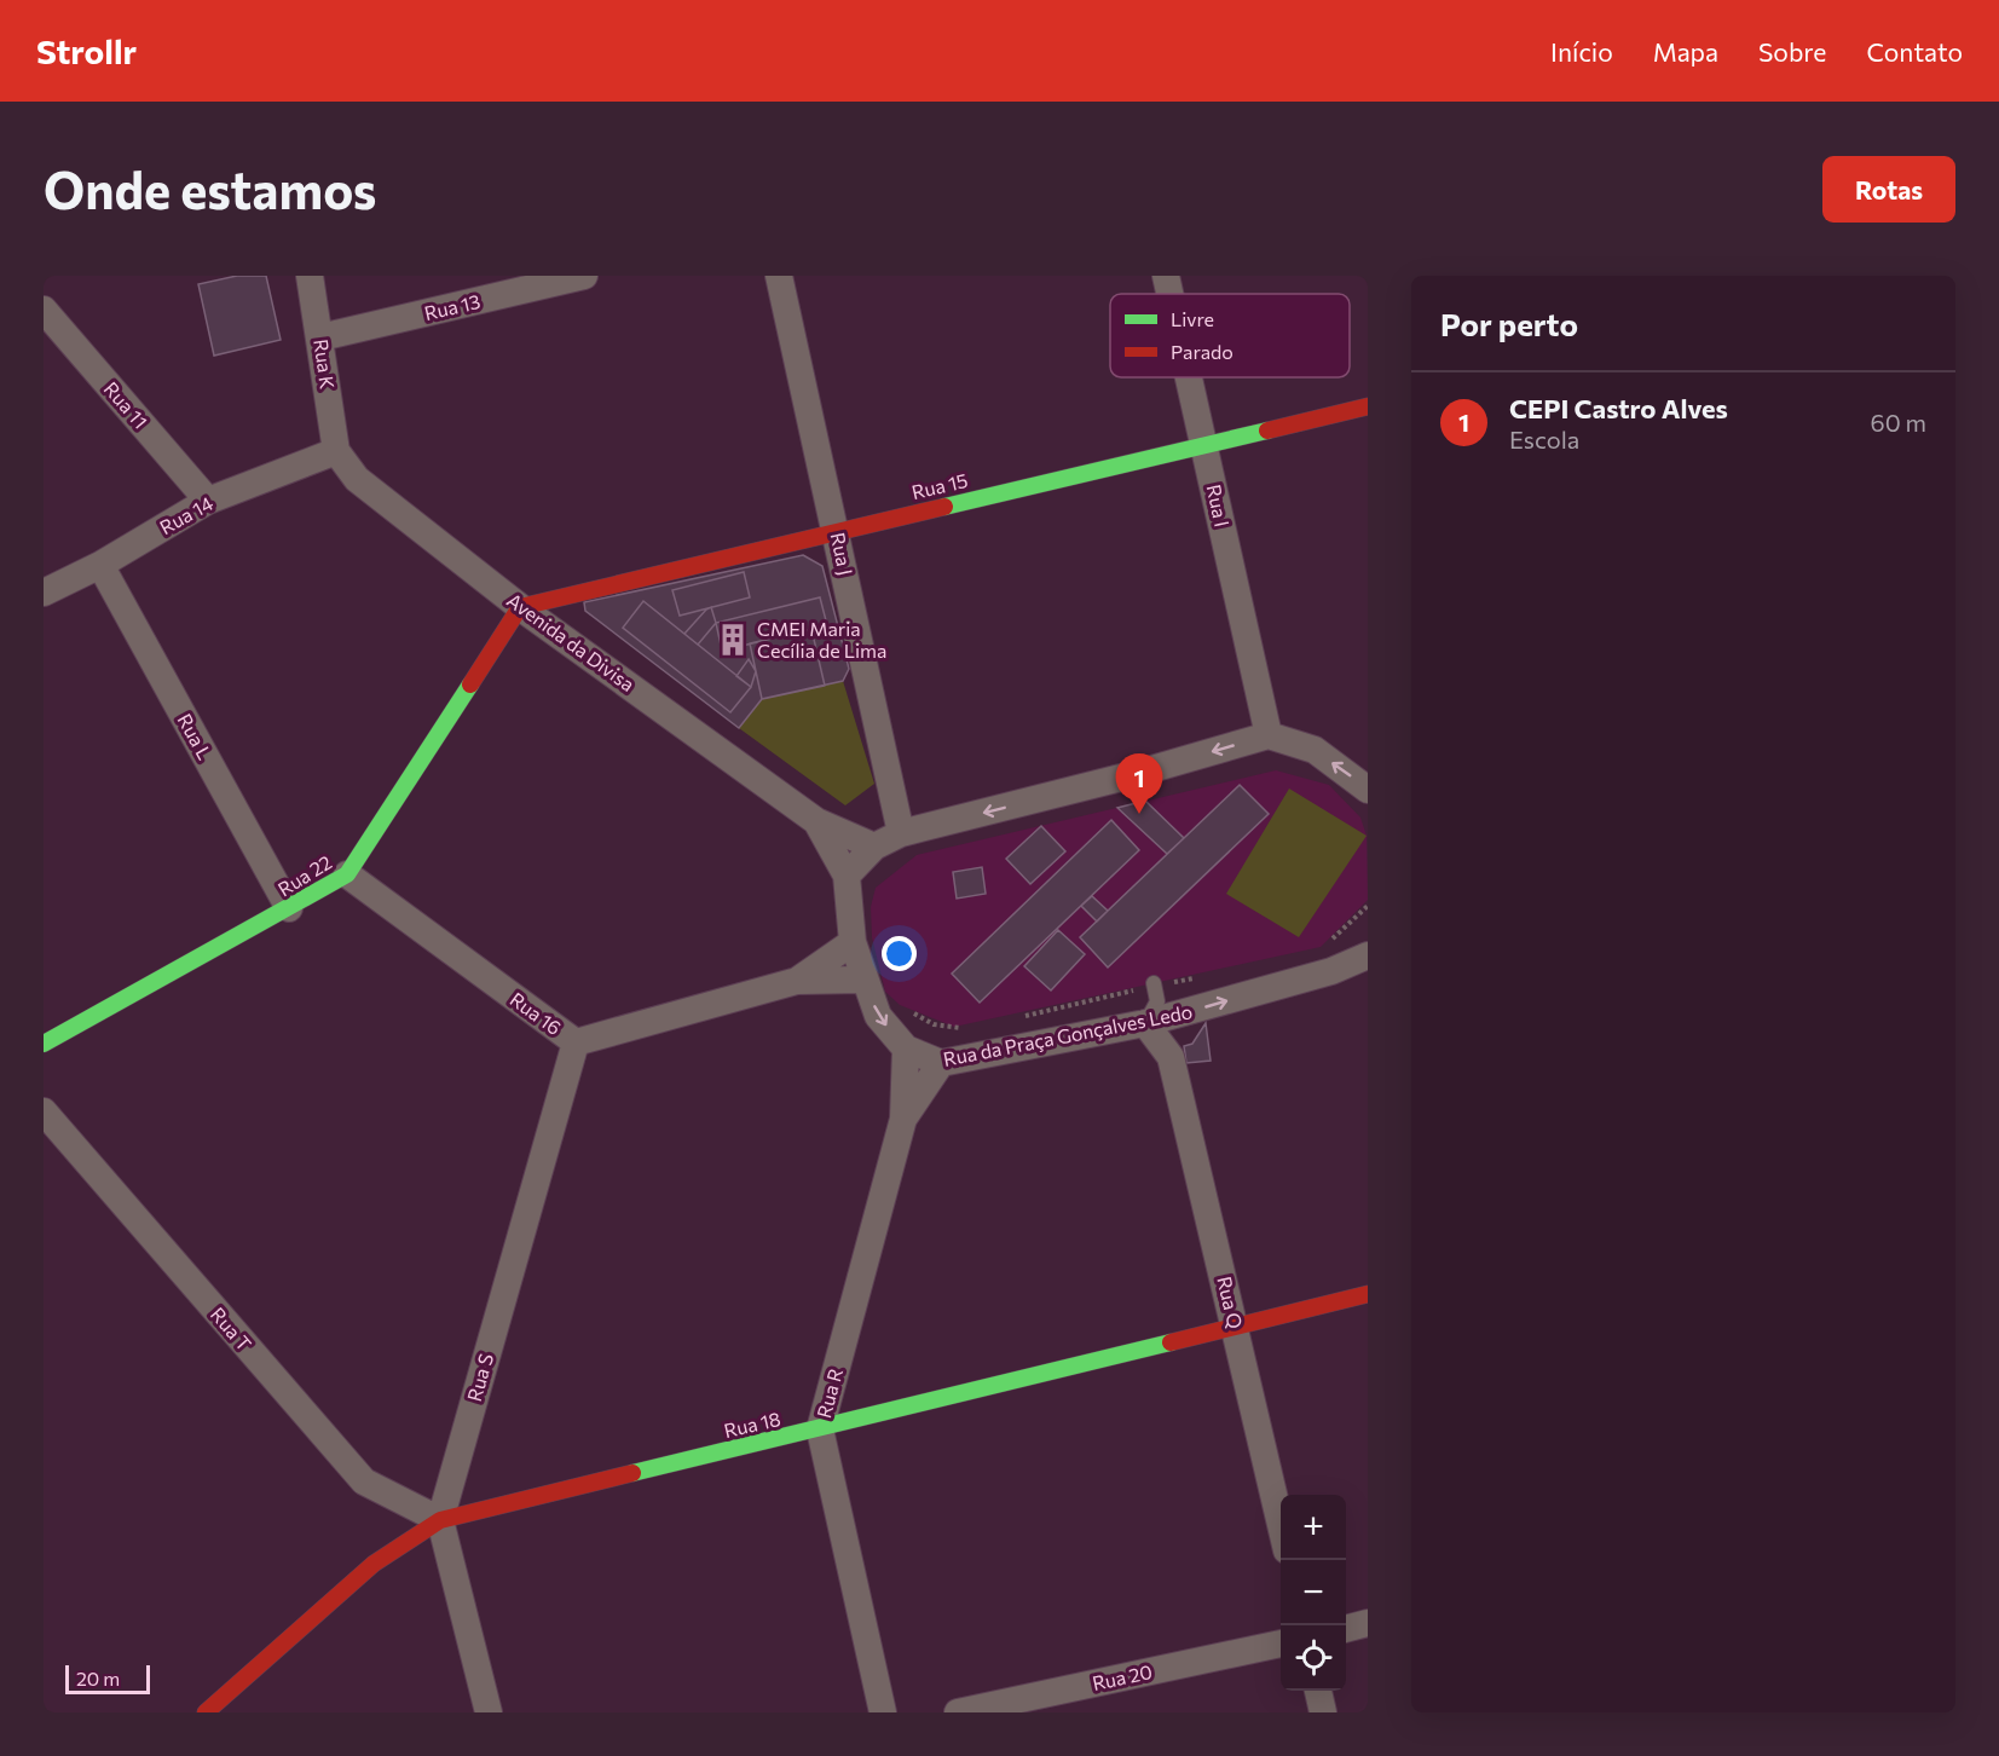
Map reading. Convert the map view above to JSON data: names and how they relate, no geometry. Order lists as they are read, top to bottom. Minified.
{"streets":{"street":["Rua 13","Rua K","Rua 11","Rua 15","Rua l","Rua 14","Rua J","Avenida da Divisa","Rua L","Rua 22","Rua 16","Rua da Praça Gonçalves Ledo","Rua Q","Rua T","Rua S","Rua R","Rua 18","Rua 20"]},"crossings":[["Rua 13","Rua K"],["Rua K","Rua 14"],["Rua K","Avenida da Divisa"],["Rua 11","Rua 14"],["Rua 15","Rua l"],["Rua 15","Rua J"],["Rua 15","Avenida da Divisa"],["Rua 15","Rua 22"],["Rua 14","Avenida da Divisa"],["Rua 14","Rua L"],["Avenida da Divisa","Rua 22"],["Avenida da Divisa","Rua da Praça Gonçalves Ledo"],["Rua L","Rua 22"],["Rua 22","Rua 16"],["Rua 16","Rua da Praça Gonçalves Ledo"],["Rua 16","Rua S"],["Rua da Praça Gonçalves Ledo","Rua Q"],["Rua da Praça Gonçalves Ledo","Rua R"],["Rua Q","Rua 18"],["Rua T","Rua S"],["Rua T","Rua 18"],["Rua S","Rua 18"],["Rua R","Rua 18"]],"places":{"building":["CMEI Maria Cecília de Lima"]},"legend":["Livre","Parado"],"scale_bar":"20 m","page":{"header":"Strollr","nav":["Início","Mapa","Sobre","Contato"],"buttons":"Rotas","title":"Onde estamos","heading":"Por perto","list":[{"mark":"1","name":"CEPI Castro Alves","note":"Escola","value":"60 m"}],"pins":"1","map_buttons":["+","−"],"scale":"20 m"}}
